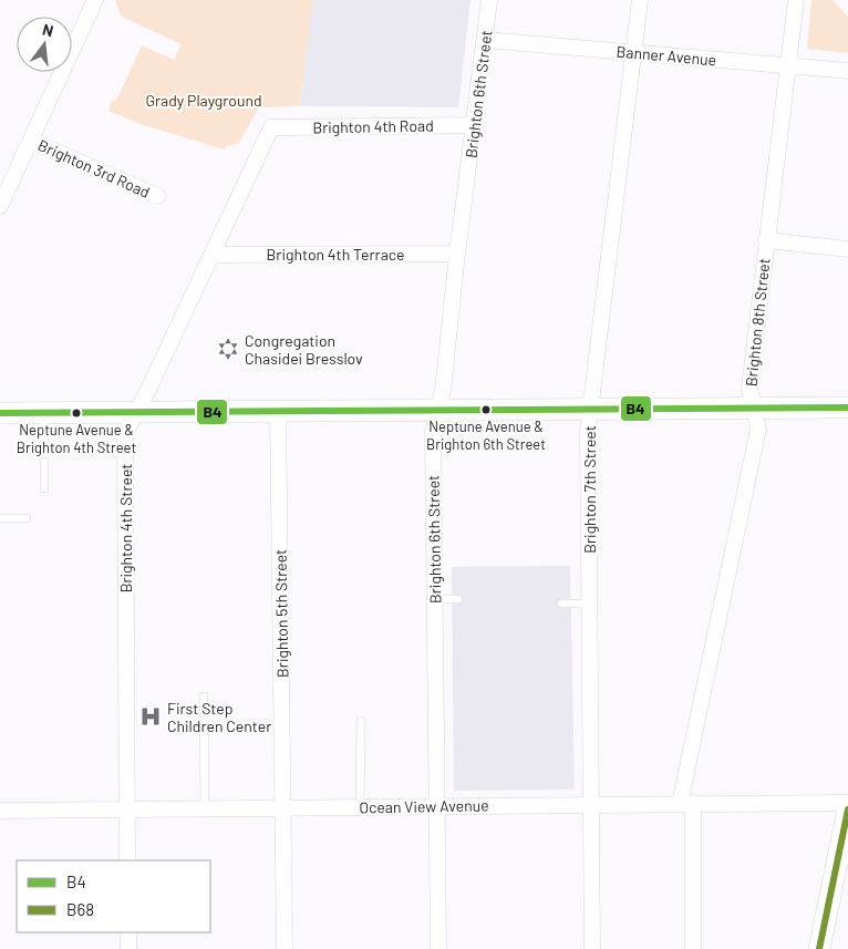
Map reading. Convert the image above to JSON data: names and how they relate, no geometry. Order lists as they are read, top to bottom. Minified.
{"streets":{"street":["Banner Avenue","Brighton 6th Street","Brighton 4th Road","Brighton 3rd Road","Brighton 4th Terrace","Brighton 8th Street","Brighton 7th Street","Brighton 4th Street","Brighton 5th Street","Ocean View Avenue"]},"crossings":[["Banner Avenue","Brighton 6th Street"],["Banner Avenue","Brighton 8th Street"],["Banner Avenue","Brighton 7th Street"],["Brighton 6th Street","Brighton 4th Road"],["Brighton 6th Street","Brighton 4th Terrace"],["Brighton 6th Street","Ocean View Avenue"],["Brighton 4th Road","Brighton 4th Street"],["Brighton 4th Terrace","Brighton 4th Street"],["Brighton 8th Street","Ocean View Avenue"],["Brighton 7th Street","Ocean View Avenue"],["Brighton 4th Street","Ocean View Avenue"],["Brighton 5th Street","Ocean View Avenue"]],"parks":["Grady Playground"],"places":{"synagogue":["Congregation Chasidei Bresslov"],"other":["Neptune Avenue & Brighton 6th Street","Neptune Avenue & Brighton 4th Street"],"hospital":["First Step Children Center"]},"lines":["transit line B4","transit line B68"],"legend":["B4","B68"],"north":"top"}
